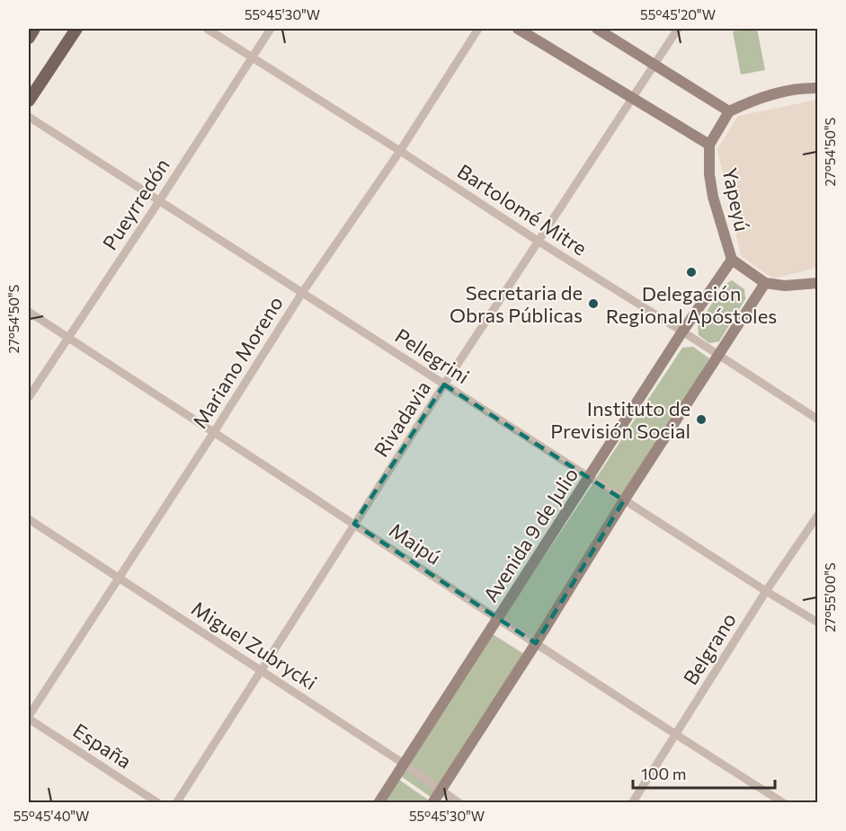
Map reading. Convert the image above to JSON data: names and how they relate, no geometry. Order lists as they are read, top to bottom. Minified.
{"streets":{"main road":["Yapeyú","Avenida 9 de Julio"],"street":["Pueyrredón","Bartolomé Mitre","Pellegrini","Mariano Moreno","Rivadavia","Maipú","Miguel Zubrycki","Belgrano","España"]},"crossings":[["Yapeyú","Avenida 9 de Julio"],["Pueyrredón","Bartolomé Mitre"],["Pueyrredón","Pellegrini"],["Pueyrredón","Maipú"],["Bartolomé Mitre","Mariano Moreno"],["Bartolomé Mitre","Rivadavia"],["Bartolomé Mitre","Avenida 9 de Julio"],["Pellegrini","Mariano Moreno"],["Pellegrini","Rivadavia"],["Pellegrini","Avenida 9 de Julio"],["Pellegrini","Belgrano"],["Mariano Moreno","Maipú"],["Mariano Moreno","Miguel Zubrycki"],["Mariano Moreno","España"],["Rivadavia","Maipú"],["Rivadavia","Miguel Zubrycki"],["Avenida 9 de Julio","Maipú"],["Avenida 9 de Julio","Miguel Zubrycki"],["Maipú","Belgrano"]],"places":["Delegación Regional Apóstoles","Secretaria de Obras Públicas","Instituto de Previsión Social"],"scale_bar":"100 m","coordinates":["55°45'30\"W","55°45'20\"W","27°54'50\"S","27°55'00\"S","55°45'40\"W"]}
